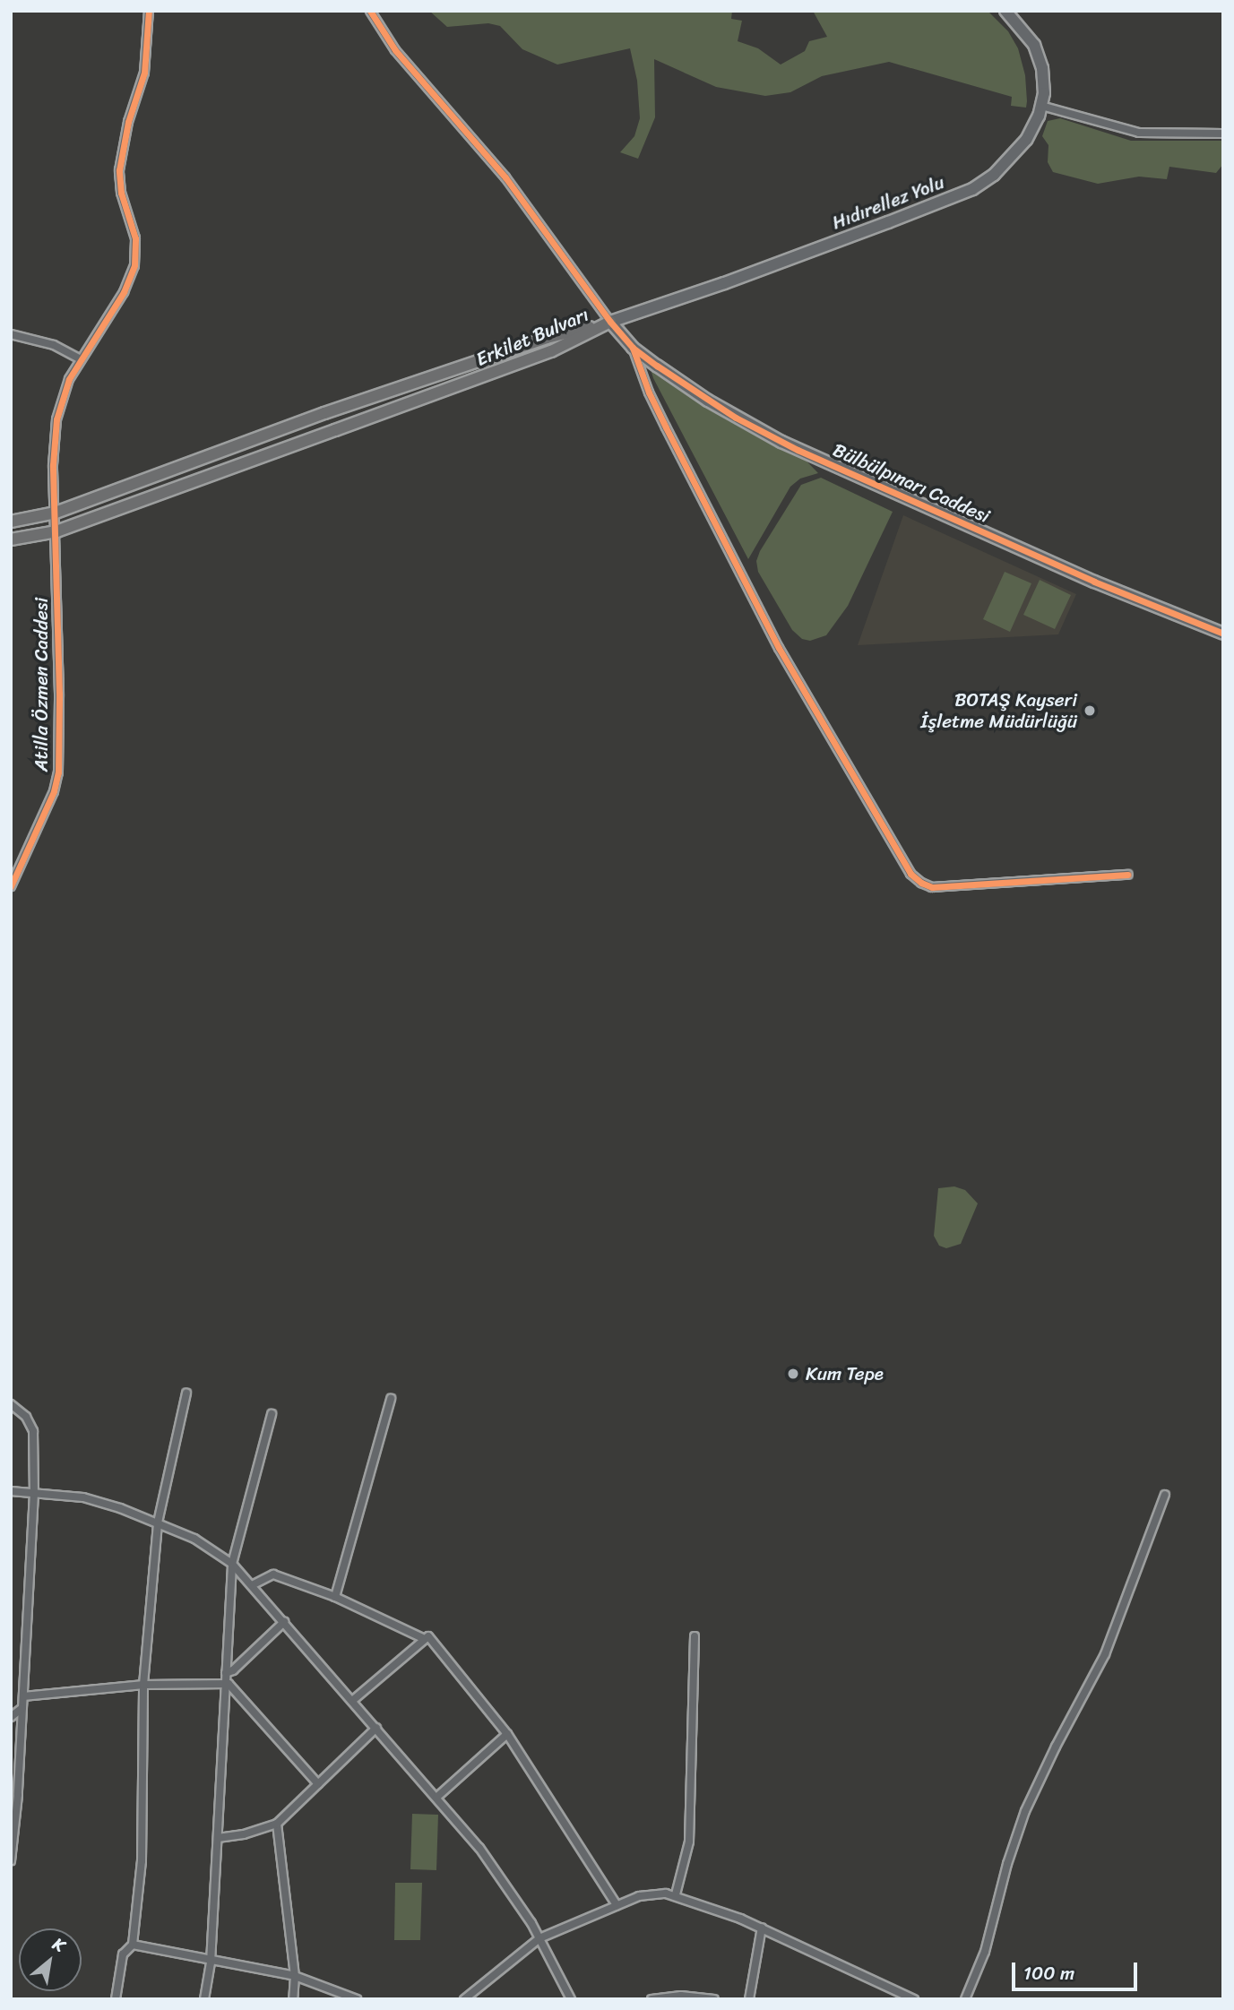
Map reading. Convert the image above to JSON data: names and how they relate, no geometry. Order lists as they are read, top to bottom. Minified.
{"streets":{"main road":["Erkilet Bulvarı"],"street":["Hıdırellez Yolu","Bülbülpınarı Caddesi","Atilla Özmen Caddesi"]},"crossings":[["Hıdırellez Yolu","Erkilet Bulvarı"],["Hıdırellez Yolu","Bülbülpınarı Caddesi"],["Erkilet Bulvarı","Bülbülpınarı Caddesi"],["Erkilet Bulvarı","Atilla Özmen Caddesi"]],"places":["BOTAŞ Kayseri İşletme Müdürlüğü","Kum Tepe"],"scale_bar":"100 m","north":"top right"}
